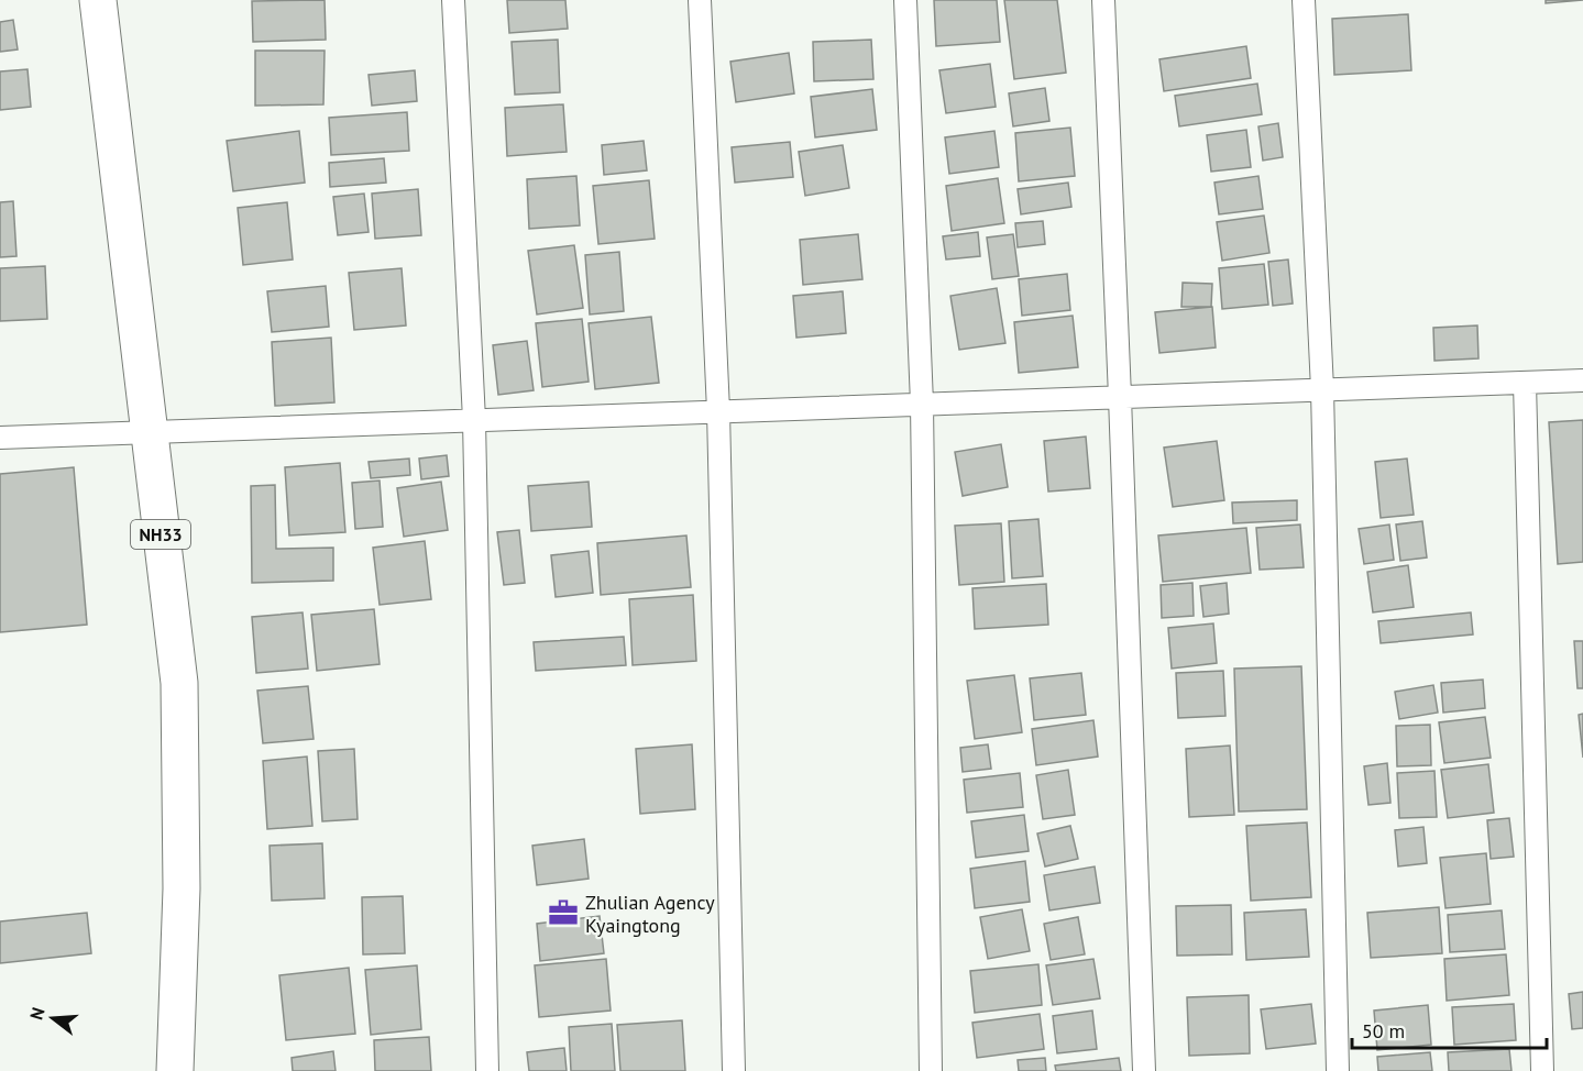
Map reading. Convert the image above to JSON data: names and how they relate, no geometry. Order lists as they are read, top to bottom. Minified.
{"streets":{"highway":["NH33"]},"places":{"office":["Zhulian Agency Kyaingtong"]},"scale_bar":"50 m","north":"left"}
